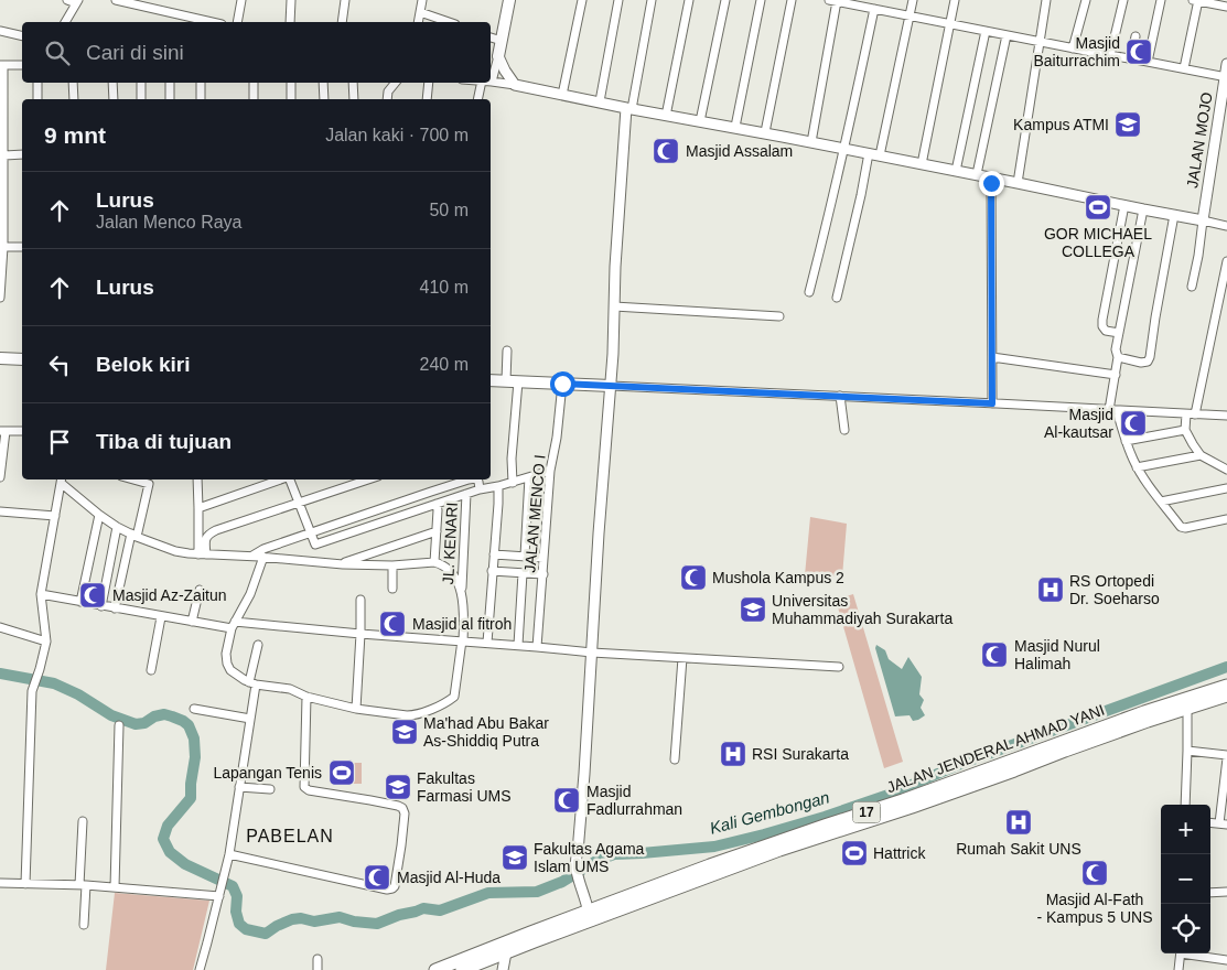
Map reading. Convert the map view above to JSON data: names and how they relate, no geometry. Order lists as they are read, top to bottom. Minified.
{"streets":{"highway":["JALAN JENDERAL AHMAD YANI","17"],"street":["JALAN MOJO","JALAN MENCO I","JL. KENARI"]},"districts":["PABELAN"],"water":["Kali Gembongan"],"places":{"mosque":["Masjid Baiturrachim","Masjid Assalam","Masjid Al-kautsar","Mushola Kampus 2","Masjid Az-Zaitun","Masjid al fitroh","Masjid Nurul Halimah","Masjid Fadlurrahman","Masjid Al-Fath - Kampus 5 UNS","Masjid Al-Huda"],"school or university":["Kampus ATMI","Universitas Muhammadiyah Surakarta","Ma'had Abu Bakar As-Shiddiq Putra","Fakultas Farmasi UMS","Fakultas Agama Islam UMS"],"sports":["GOR MICHAEL COLLEGA","Lapangan Tenis","Hattrick"],"hospital":["RS Ortopedi Dr. Soeharso","RSI Surakarta","Rumah Sakit UNS"]},"page":{"search":"Cari di sini","heading":["9 mnt","Jalan kaki · 700 m"],"list":[["Lurus","Jalan Menco Raya","50 m"],["Lurus","410 m"],["Belok kiri","240 m"],"Tiba di tujuan"],"map_buttons":["+","−"]}}
